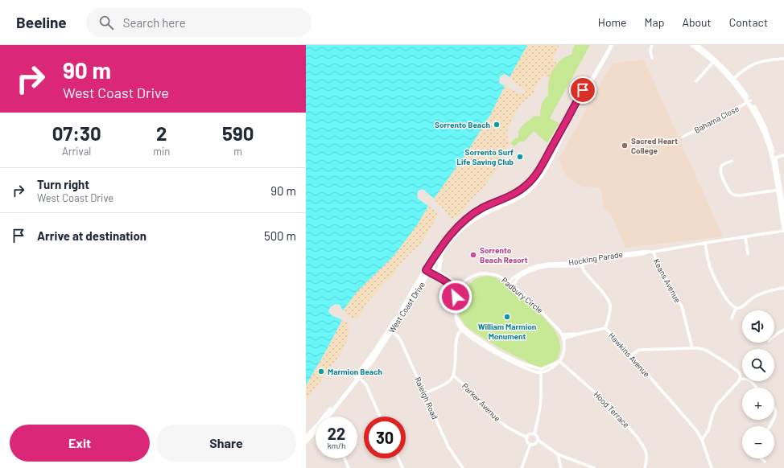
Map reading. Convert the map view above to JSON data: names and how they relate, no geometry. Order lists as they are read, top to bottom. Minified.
{"streets":{"main road":["West Coast Drive"],"street":["Bahama Close","Hocking Parade","Keans Avenue","Padbury Circle","Hawkins Avenue","Raleigh Road","Parker Avenue","Hood Terrace"]},"crossings":[["Hocking Parade","Keans Avenue"],["Hocking Parade","Padbury Circle"],["Hocking Parade","Hawkins Avenue"],["Padbury Circle","Hood Terrace"],["West Coast Drive","Raleigh Road"]],"places":["Sorrento Beach","Sacred Heart College","Sorrento Surf Life Saving Club","Sorrento Beach Resort","William Marmion Monument","Marmion Beach"],"page":{"header":"Beeline","search":"Search here","nav":["Home","Map","About","Contact"],"turn":["90 m","West Coast Drive"],"eta":["07:30","Arrival","2","min","590","m"],"list":[{"name":"Turn right","note":"West Coast Drive","value":"90 m"},{"name":"Arrive at destination","value":"500 m"}],"map_buttons":["+","−"],"speed":"22 km/h","limit":"30","buttons":["Exit","Share"]}}
